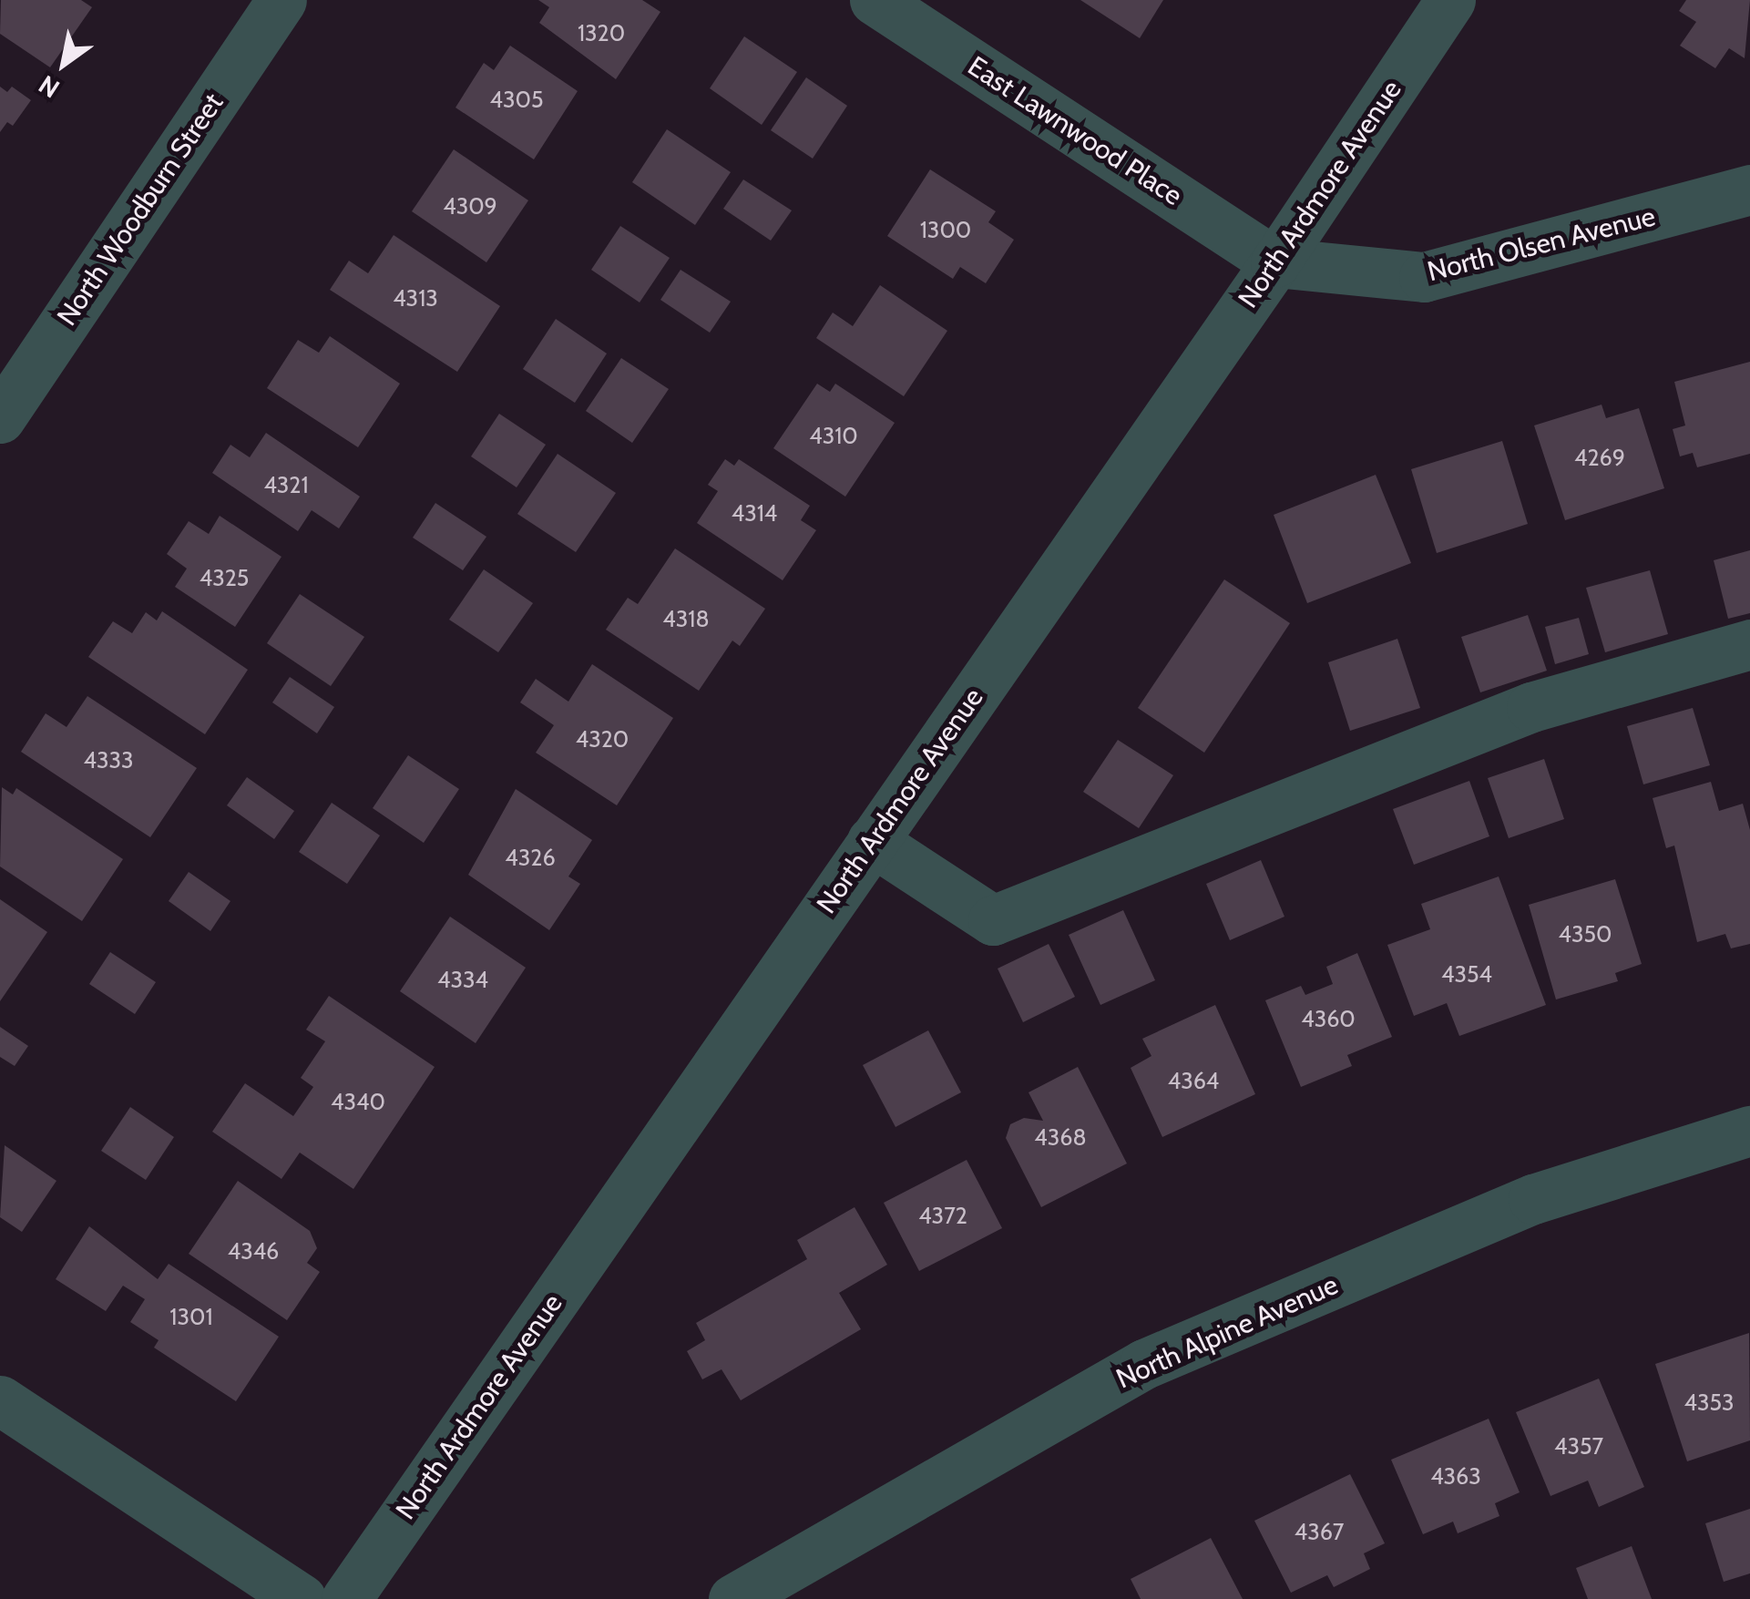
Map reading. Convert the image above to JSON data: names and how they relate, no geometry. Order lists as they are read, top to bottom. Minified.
{"streets":{"street":["East Lawnwood Place","North Ardmore Avenue","North Woodburn Street","North Olsen Avenue","North Alpine Avenue"]},"crossings":[["East Lawnwood Place","North Ardmore Avenue"],["East Lawnwood Place","North Olsen Avenue"],["North Ardmore Avenue","North Olsen Avenue"]],"house_numbers":["1320","4305","4309","1300","4313","4310","4269","4321","4314","4325","4318","4320","4333","4326","4350","4354","4334","4360","4364","4340","4368","4372","4346","1301","4353","4357","4363","4367"],"north":"bottom left"}
